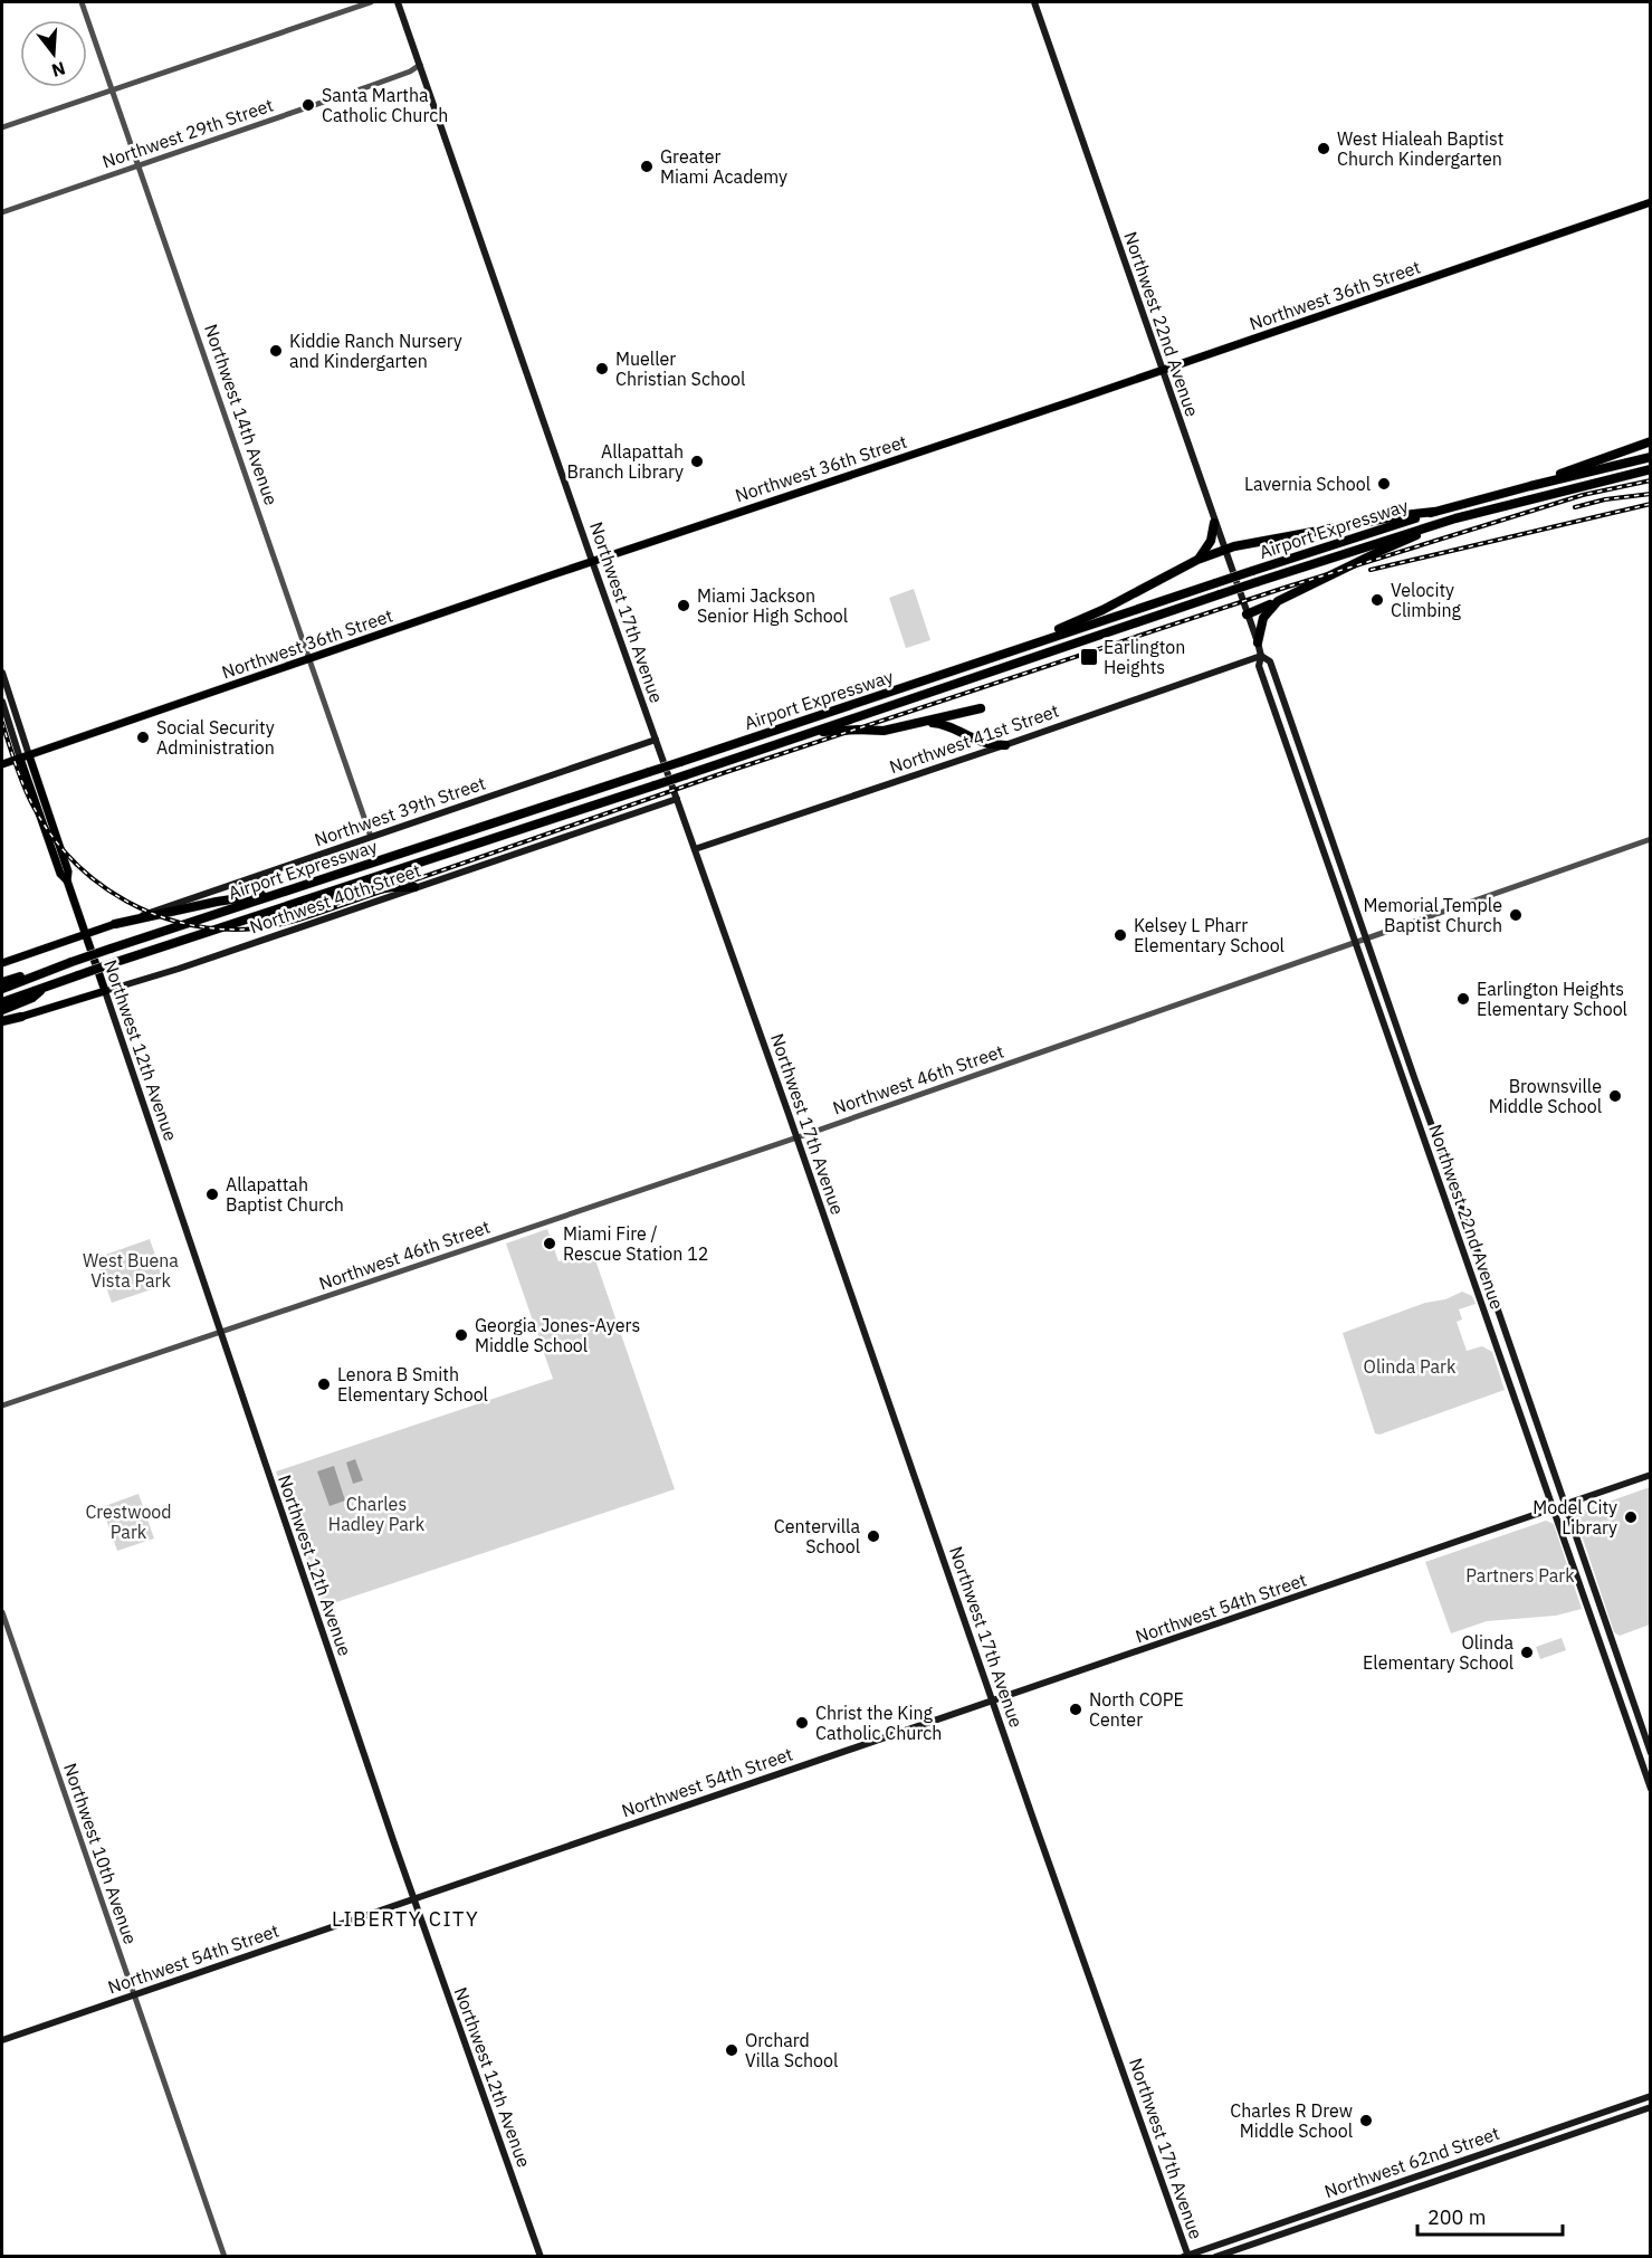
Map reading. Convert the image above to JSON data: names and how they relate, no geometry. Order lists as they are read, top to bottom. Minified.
{"streets":{"highway":["Airport Expressway"],"main road":["Northwest 36th Street","Northwest 22nd Avenue","Northwest 17th Avenue","Northwest 41st Street","Northwest 39th Street","Northwest 40th Street","Northwest 12th Avenue","Northwest 54th Street","Northwest 62nd Street"],"street":["Northwest 29th Street","Northwest 14th Avenue","Northwest 46th Street","Northwest 10th Avenue"]},"crossings":[["Northwest 29th Street","Northwest 14th Avenue"],["Northwest 29th Street","Northwest 17th Avenue"],["Northwest 36th Street","Northwest 22nd Avenue"],["Northwest 36th Street","Northwest 14th Avenue"],["Northwest 36th Street","Northwest 17th Avenue"],["Northwest 36th Street","Northwest 12th Avenue"],["Northwest 22nd Avenue","Northwest 41st Street"],["Northwest 22nd Avenue","Northwest 46th Street"],["Northwest 22nd Avenue","Northwest 54th Street"],["Northwest 14th Avenue","Northwest 39th Street"],["Northwest 17th Avenue","Northwest 41st Street"],["Northwest 17th Avenue","Northwest 39th Street"],["Northwest 17th Avenue","Northwest 40th Street"],["Northwest 17th Avenue","Northwest 46th Street"],["Northwest 17th Avenue","Northwest 54th Street"],["Northwest 17th Avenue","Northwest 62nd Street"],["Northwest 39th Street","Northwest 12th Avenue"],["Northwest 40th Street","Northwest 12th Avenue"],["Northwest 12th Avenue","Northwest 46th Street"],["Northwest 12th Avenue","Northwest 54th Street"],["Northwest 54th Street","Northwest 10th Avenue"]],"districts":["LIBERTY CITY"],"parks":["West Buena Vista Park","Olinda Park","Charles Hadley Park","Crestwood Park","Partners Park"],"places":{"other":["Santa Martha Catholic Church","West Hialeah Baptist Church Kindergarten","Greater Miami Academy","Kiddie Ranch Nursery and Kindergarten","Mueller Christian School","Allapattah Branch Library","Lavernia School","Velocity Climbing","Miami Jackson Senior High School","Social Security Administration","Memorial Temple Baptist Church","Kelsey L Pharr Elementary School","Earlington Heights Elementary School","Brownsville Middle School","Allapattah Baptist Church","Miami Fire / Rescue Station 12","Georgia Jones-Ayers Middle School","Lenora B Smith Elementary School","Model City Library","Centervilla School","Olinda Elementary School","North COPE Center","Christ the King Catholic Church","Orchard Villa School","Charles R Drew Middle School"],"transit":["Earlington Heights"]},"scale_bar":"200 m","north":"bottom"}
